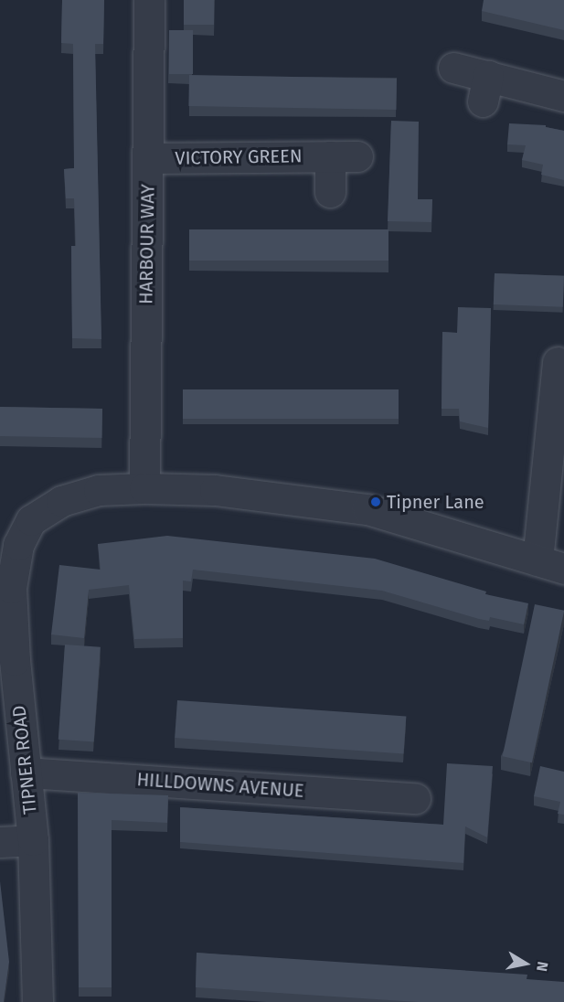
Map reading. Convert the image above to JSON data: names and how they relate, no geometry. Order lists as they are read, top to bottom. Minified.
{"streets":{"street":["VICTORY GREEN","HARBOUR WAY","TIPNER ROAD","HILLDOWNS AVENUE"]},"crossings":[["VICTORY GREEN","HARBOUR WAY"],["HARBOUR WAY","TIPNER ROAD"],["TIPNER ROAD","HILLDOWNS AVENUE"]],"places":["Tipner Lane"],"north":"right"}
